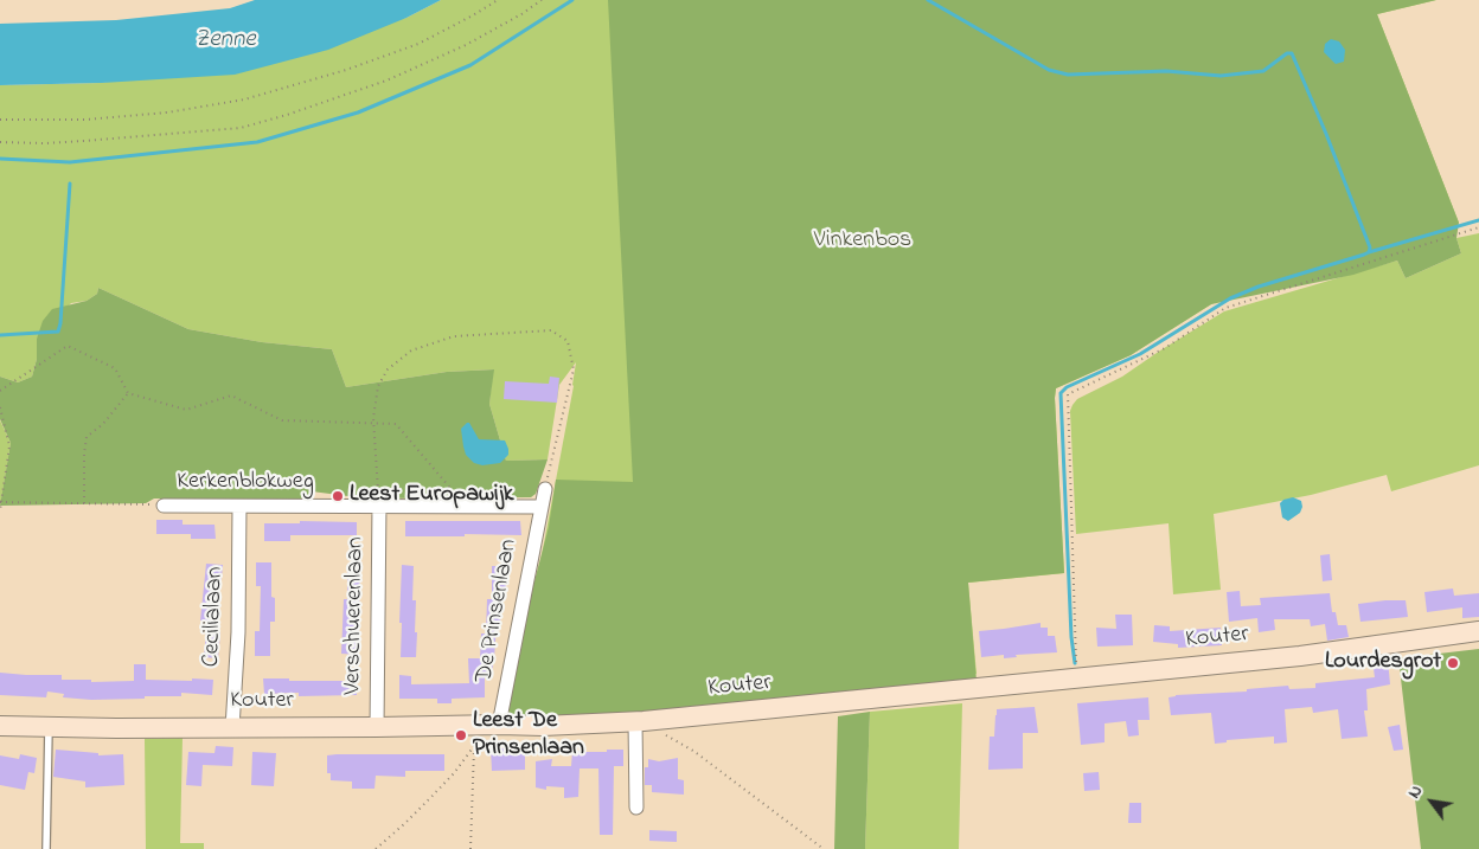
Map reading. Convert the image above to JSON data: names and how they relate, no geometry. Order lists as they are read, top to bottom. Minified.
{"streets":{"street":["Kerkenblokweg","De Prinsenlaan","Verschuerenlaan","Cecilialaan","Kouter"]},"crossings":[["Kerkenblokweg","De Prinsenlaan"],["Kerkenblokweg","Verschuerenlaan"],["Kerkenblokweg","Cecilialaan"],["De Prinsenlaan","Kouter"],["Verschuerenlaan","Kouter"],["Cecilialaan","Kouter"]],"water":["Zenne"],"parks":["Vinkenbos"],"places":["Leest Europawijk","Lourdesgrot","Leest De Prinsenlaan"],"north":"top left"}
